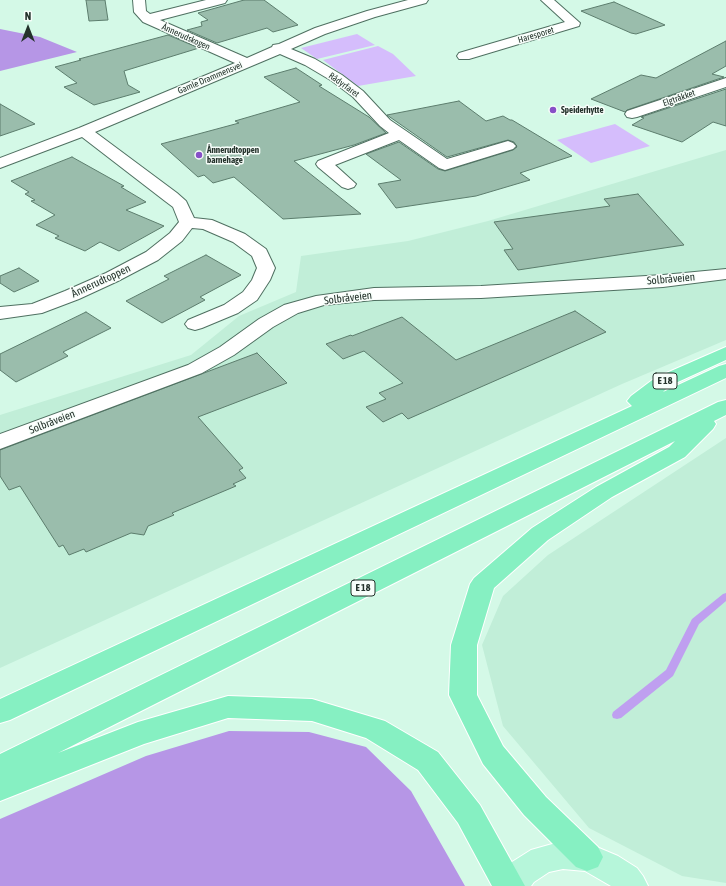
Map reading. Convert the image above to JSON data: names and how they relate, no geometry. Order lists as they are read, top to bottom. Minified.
{"streets":{"highway":["E 18"],"street":["Haresporet","Ånnerudskogen","Gamle Drammensvei","Rådyrfaret","Elgtråkket","Solbråveien","Ånnerudtoppen"]},"crossings":[["Ånnerudskogen","Gamle Drammensvei"],["Gamle Drammensvei","Rådyrfaret"]],"places":["Speiderhytte","Ånnerudtoppen barnehage"],"north":"top"}
